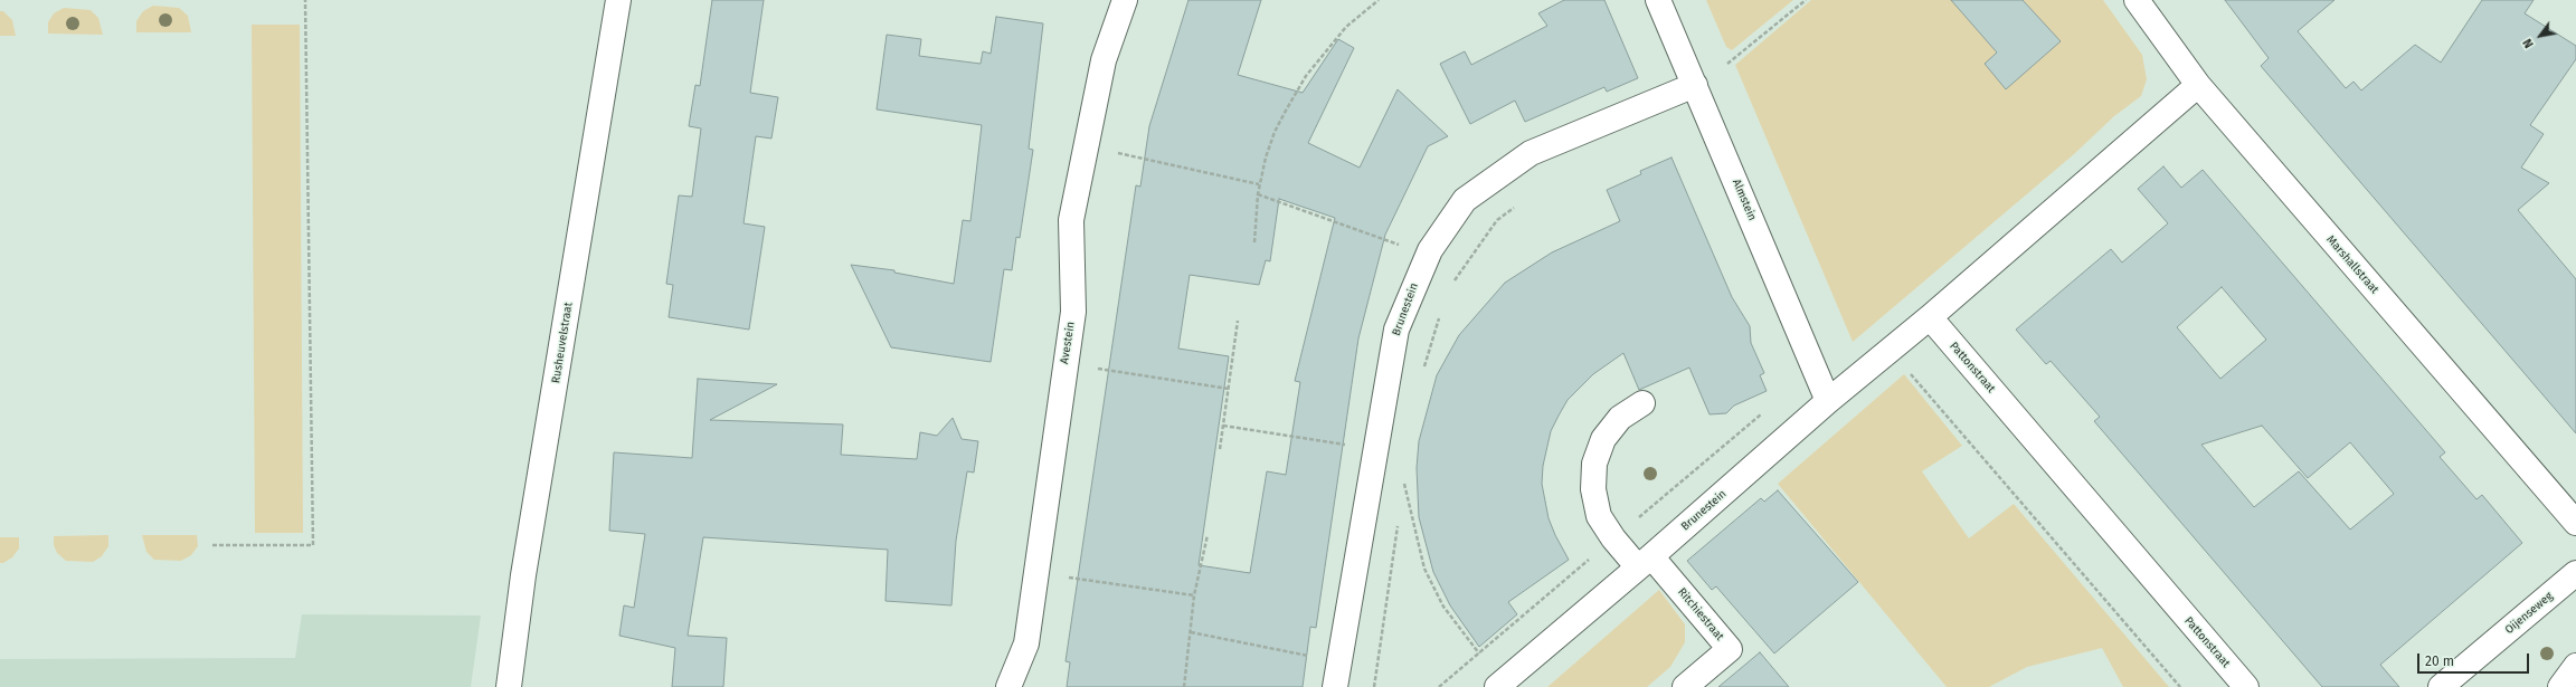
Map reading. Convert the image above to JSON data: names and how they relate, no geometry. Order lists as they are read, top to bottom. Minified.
{"streets":{"street":["Almstein","Marshallstraat","Brunestein","Rusheuvelstraat","Avestein","Pattonstraat","Oijenseweg","Ritchiestraat"]},"crossings":[["Almstein","Brunestein"],["Brunestein","Ritchiestraat"]],"scale_bar":"20 m","north":"bottom left"}
